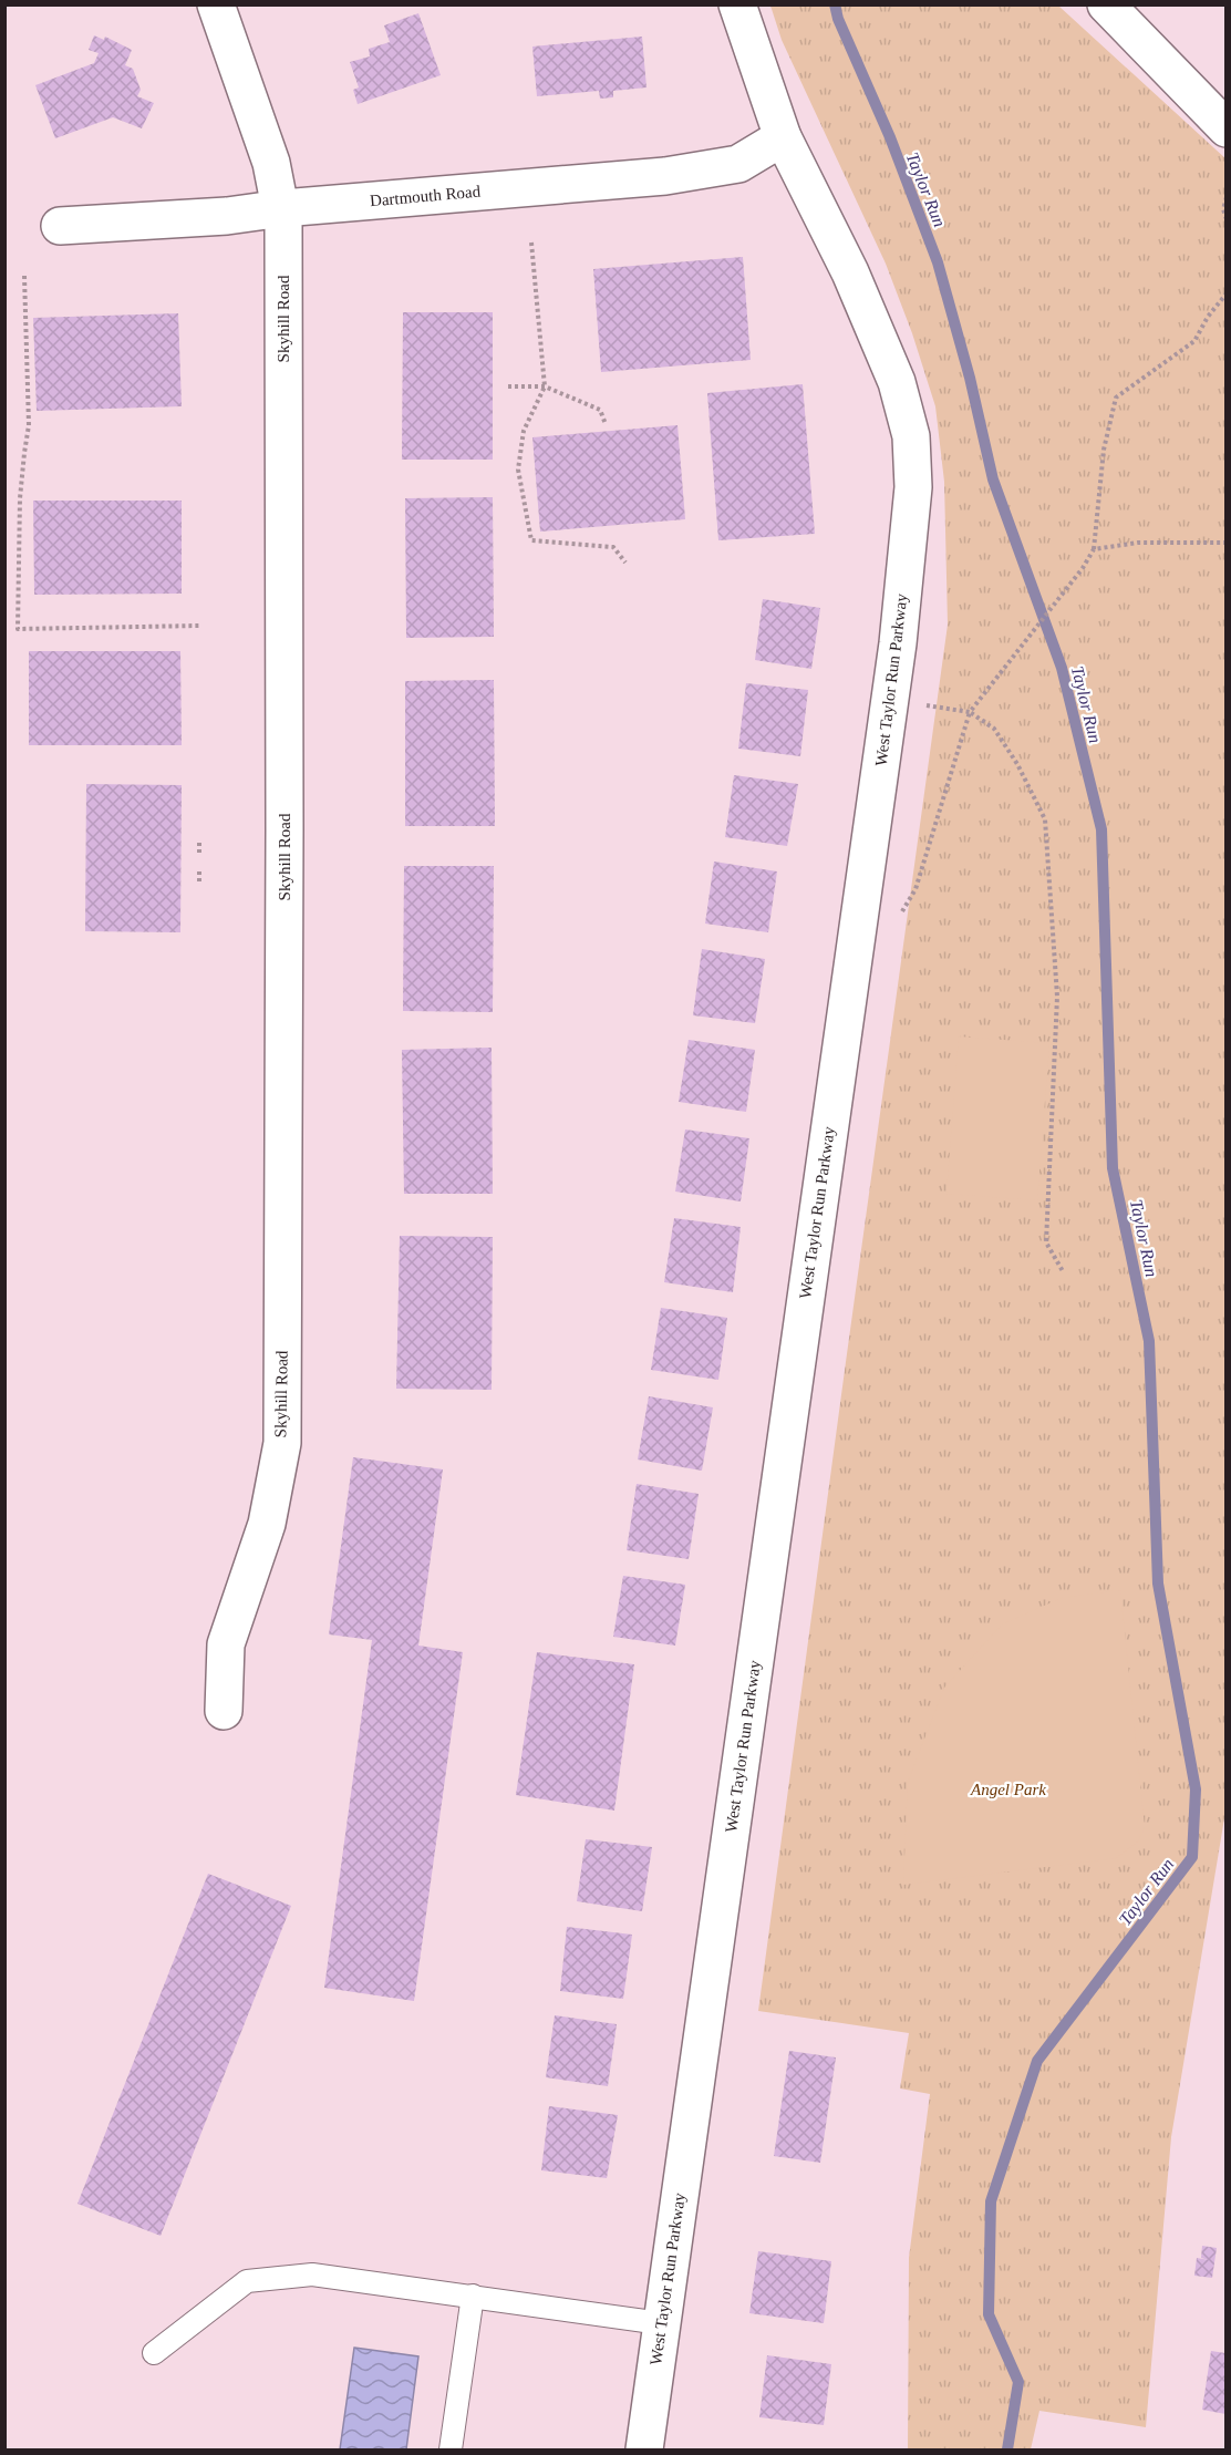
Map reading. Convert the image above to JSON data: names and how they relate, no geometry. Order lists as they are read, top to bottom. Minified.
{"streets":{"street":["Dartmouth Road","Skyhill Road","West Taylor Run Parkway"]},"crossings":[["Dartmouth Road","Skyhill Road"],["Dartmouth Road","West Taylor Run Parkway"]],"water":["Taylor Run"],"parks":["Angel Park"]}
